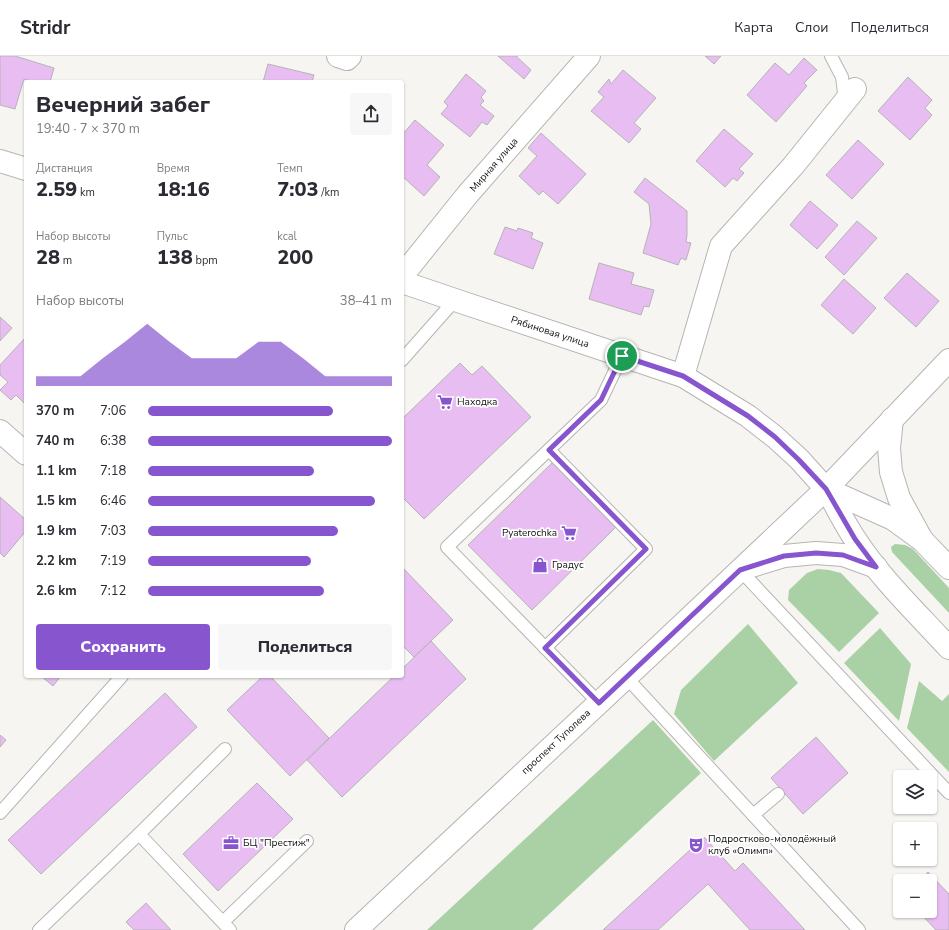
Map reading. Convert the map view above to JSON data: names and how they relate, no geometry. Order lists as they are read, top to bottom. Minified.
{"streets":{"street":["Мирная улица","Рябиновая улица","проспект Туполева"]},"crossings":[["Рябиновая улица","проспект Туполева"]],"places":{"supermarket":["Находка","Pyaterochka"],"shop":["Градус"],"office":["БЦ \"Престиж\""],"theatre":["Подростково-молодёжный клуб «Олимп»"]},"page":{"header":"Stridr","nav":["Карта","Слои","Поделиться"],"heading":["Вечерний забег","19:40 · 7 × 370 m"],"stats":[["Дистанция","2.59 km"],["Время","18:16"],["Темп","7:03 /km"],["Набор высоты","28 m"],["Пульс","138 bpm"],["kcal","200"]],"chart":["Набор высоты","38–41 m"],"list":[{"name":"370 m","note":"7:06"},{"name":"740 m","note":"6:38"},{"name":"1.1 km","note":"7:18"},{"name":"1.5 km","note":"6:46"},{"name":"1.9 km","note":"7:03"},{"name":"2.2 km","note":"7:19"},{"name":"2.6 km","note":"7:12"}],"buttons":["Сохранить","Поделиться"],"map_buttons":["+","−"]}}
